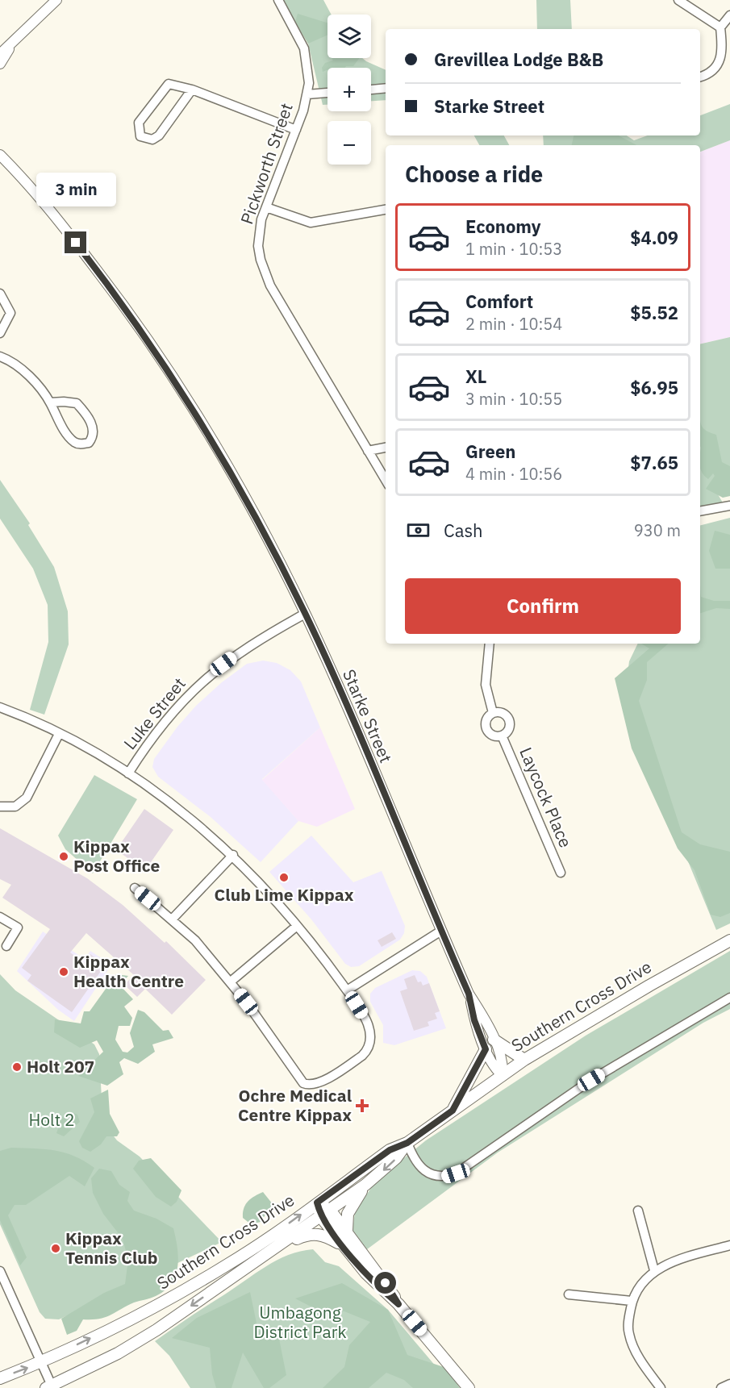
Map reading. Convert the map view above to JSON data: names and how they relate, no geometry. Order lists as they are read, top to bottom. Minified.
{"streets":{"main road":["Southern Cross Drive"],"street":["Pickworth Street","Luke Street","Starke Street","Laycock Place"]},"crossings":[["Luke Street","Starke Street"],["Starke Street","Southern Cross Drive"]],"parks":["Holt 2","Umbagong District Park"],"places":{"other":["Kippax Post Office","Club Lime Kippax","Kippax Health Centre","Holt 207","Kippax Tennis Club"],"health":["Ochre Medical Centre Kippax"]},"page":{"map_buttons":["+","−"],"banner":["Grevillea Lodge B&B","Starke Street"],"heading":"Choose a ride","bubble":"3 min","list":[{"name":"Economy","note":"1 min · 10:53","value":"$4.09"},{"name":"Comfort","note":"2 min · 10:54","value":"$5.52"},{"name":"XL","note":"3 min · 10:55","value":"$6.95"},{"name":"Green","note":"4 min · 10:56","value":"$7.65"}],"pay":["Cash","930 m"],"buttons":"Confirm"}}
